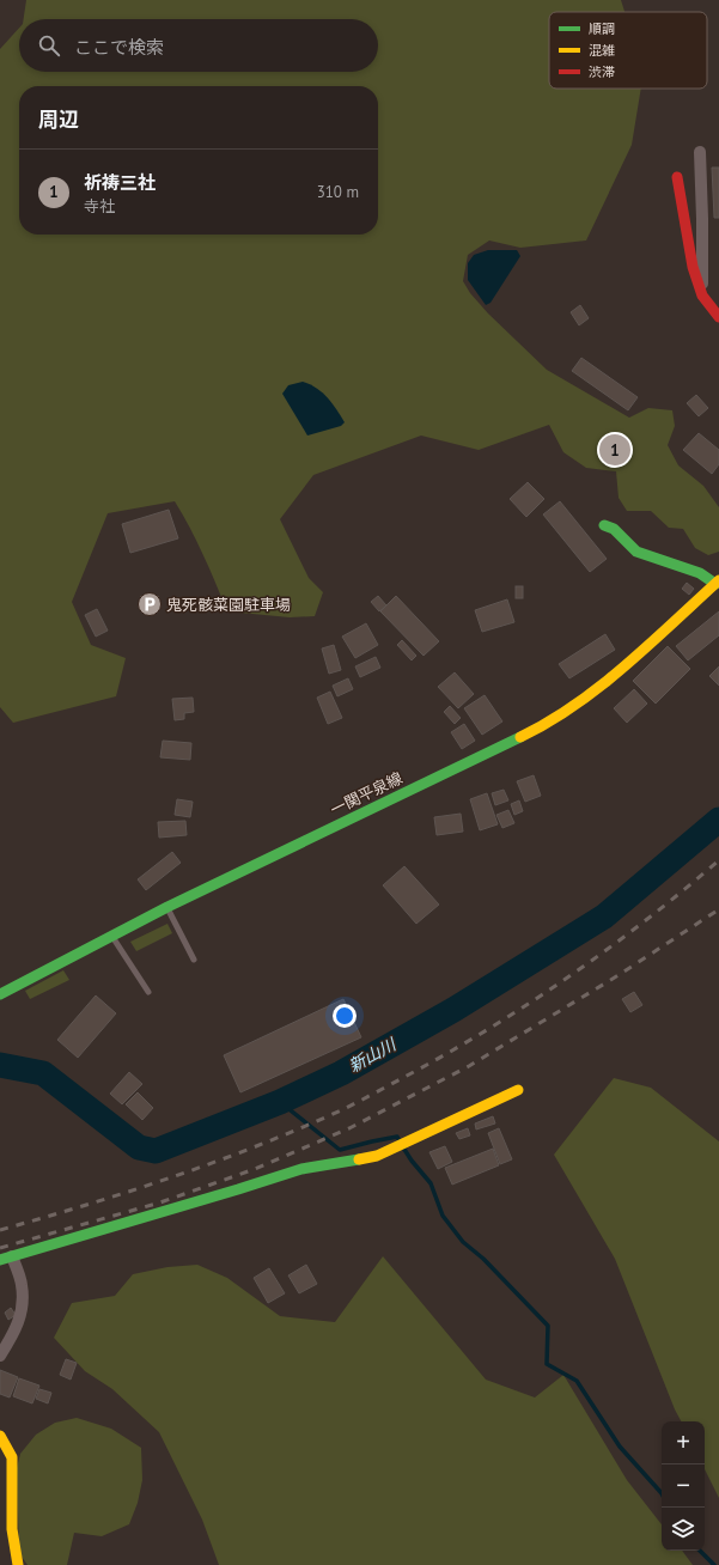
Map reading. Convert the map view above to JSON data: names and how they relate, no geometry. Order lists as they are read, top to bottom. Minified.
{"streets":{"street":["一関平泉線"]},"water":["新山川"],"places":{"parking":["鬼死骸菜園駐車場"]},"legend":["順調","混雑","渋滞"],"page":{"search":"ここで検索","heading":"周辺","list":[{"mark":"1","name":"祈祷三社","note":"寺社","value":"310 m"}],"pins":"1","map_buttons":["+","−"]}}
